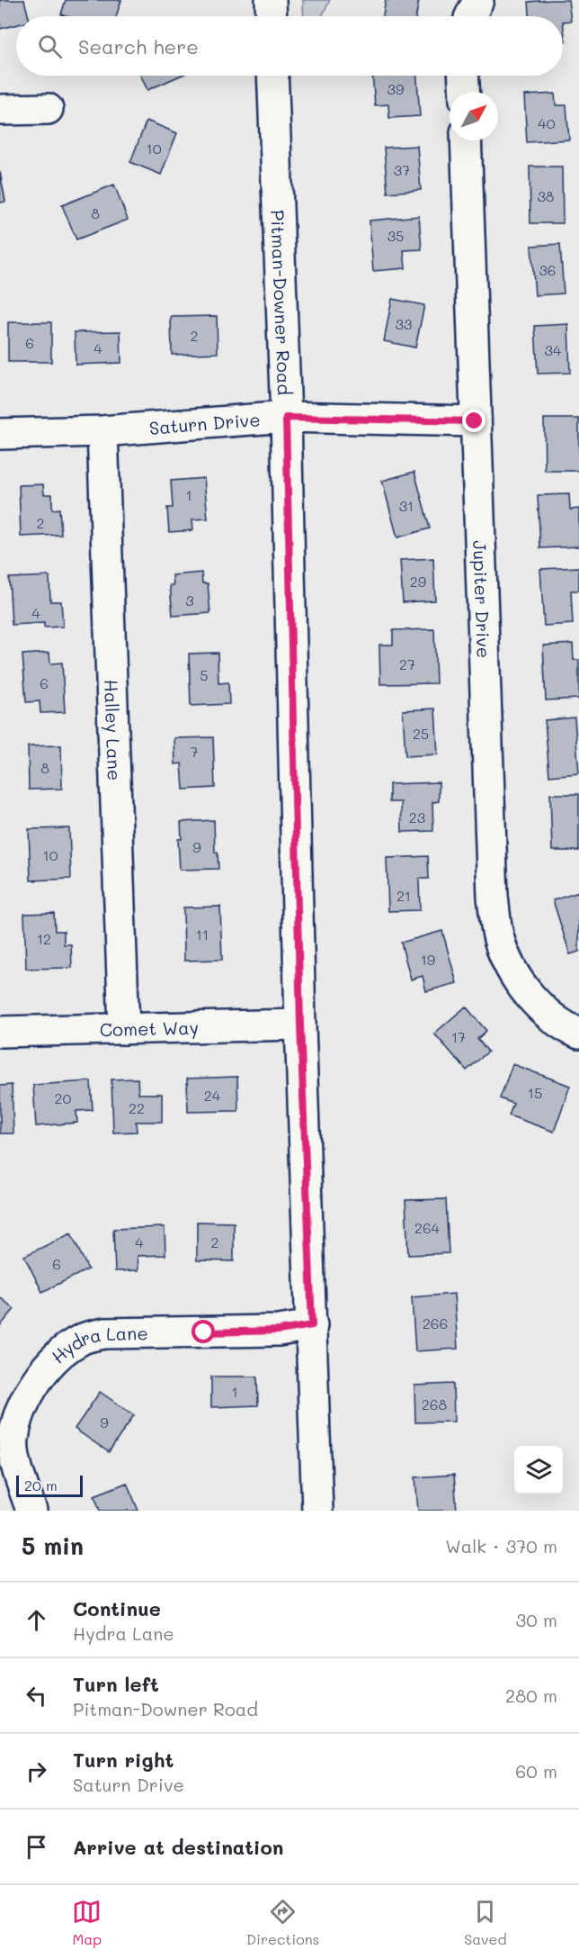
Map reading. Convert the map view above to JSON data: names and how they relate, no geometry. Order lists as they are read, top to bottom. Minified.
{"streets":{"street":["Pitman-Downer Road","Saturn Drive","Jupiter Drive","Halley Lane","Comet Way","Hydra Lane"]},"crossings":[["Pitman-Downer Road","Saturn Drive"],["Pitman-Downer Road","Comet Way"],["Pitman-Downer Road","Hydra Lane"],["Saturn Drive","Jupiter Drive"],["Saturn Drive","Halley Lane"],["Halley Lane","Comet Way"]],"house_numbers":["39","40","10","37","38","8","35","36","33","2","6","4","34","1","31","2","29","3","4","27","5","6","25","7","8","23","9","10","21","11","12","19","17","15","24","20","22","264","4","2","6","266","1","268","9"],"scale_bar":"20 m","north":"top right","page":{"search":"Search here","scale":"20 m","heading":["5 min","Walk · 370 m"],"list":[["Continue","Hydra Lane","30 m"],["Turn left","Pitman-Downer Road","280 m"],["Turn right","Saturn Drive","60 m"],"Arrive at destination"],"nav":["Map","Directions","Saved"]}}
